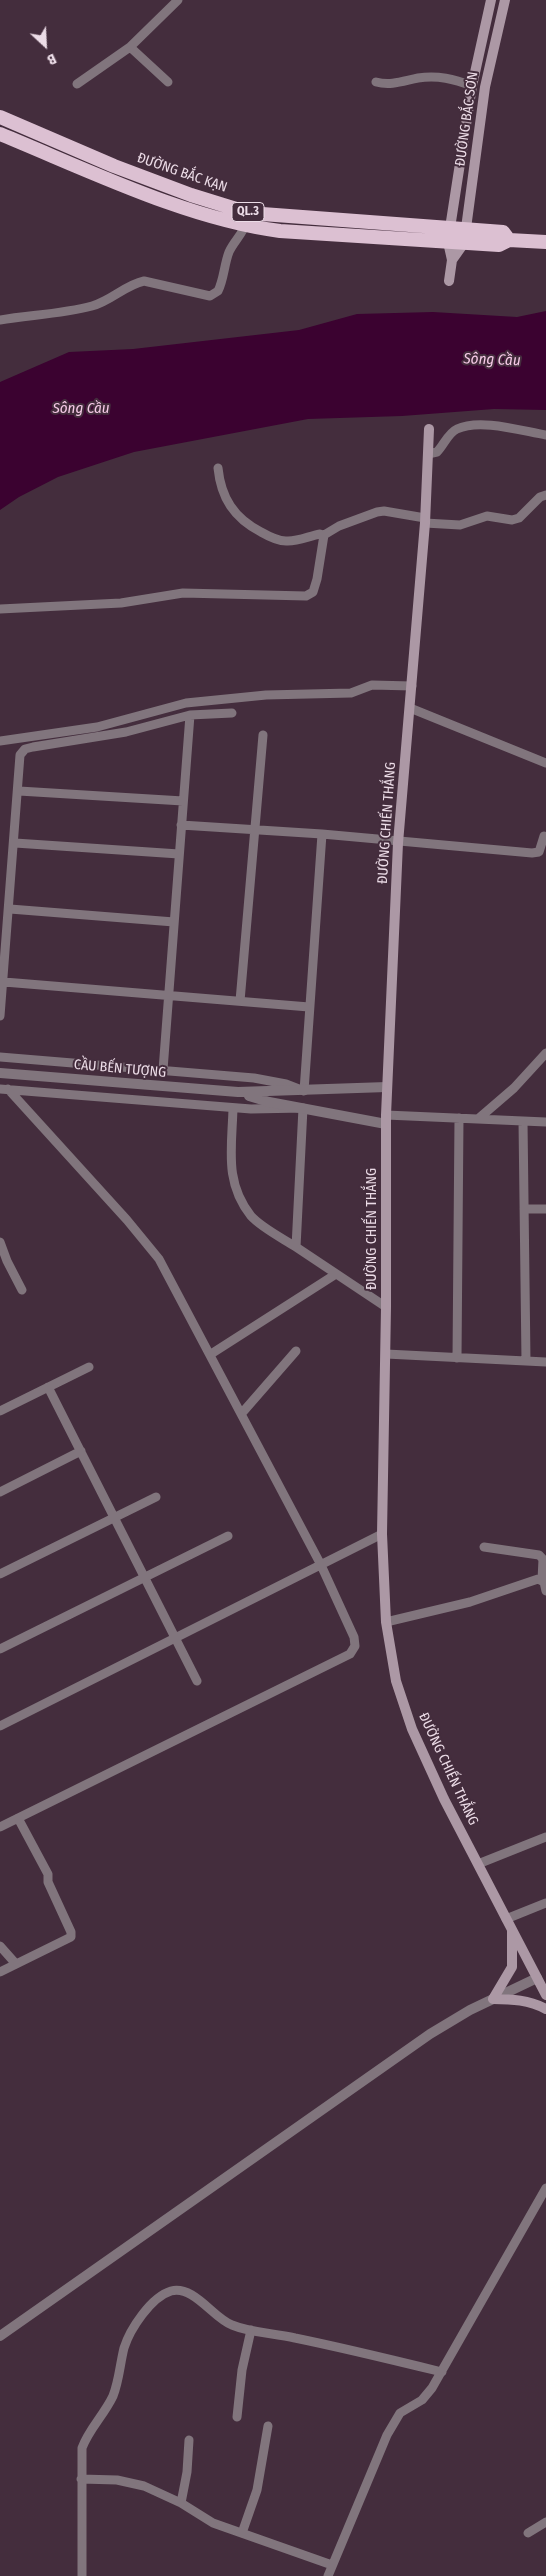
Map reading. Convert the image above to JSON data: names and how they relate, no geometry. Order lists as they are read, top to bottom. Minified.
{"streets":{"highway":["ĐƯỜNG BẮC KẠN","QL.3"],"main road":["ĐƯỜNG BẮC SƠN","ĐƯỜNG CHIẾN THẮNG"],"street":["CẦU BẾN TƯỢNG"]},"crossings":[["ĐƯỜNG BẮC SƠN","ĐƯỜNG BẮC KẠN"]],"water":["Sông Cầu"],"north":"bottom right"}
